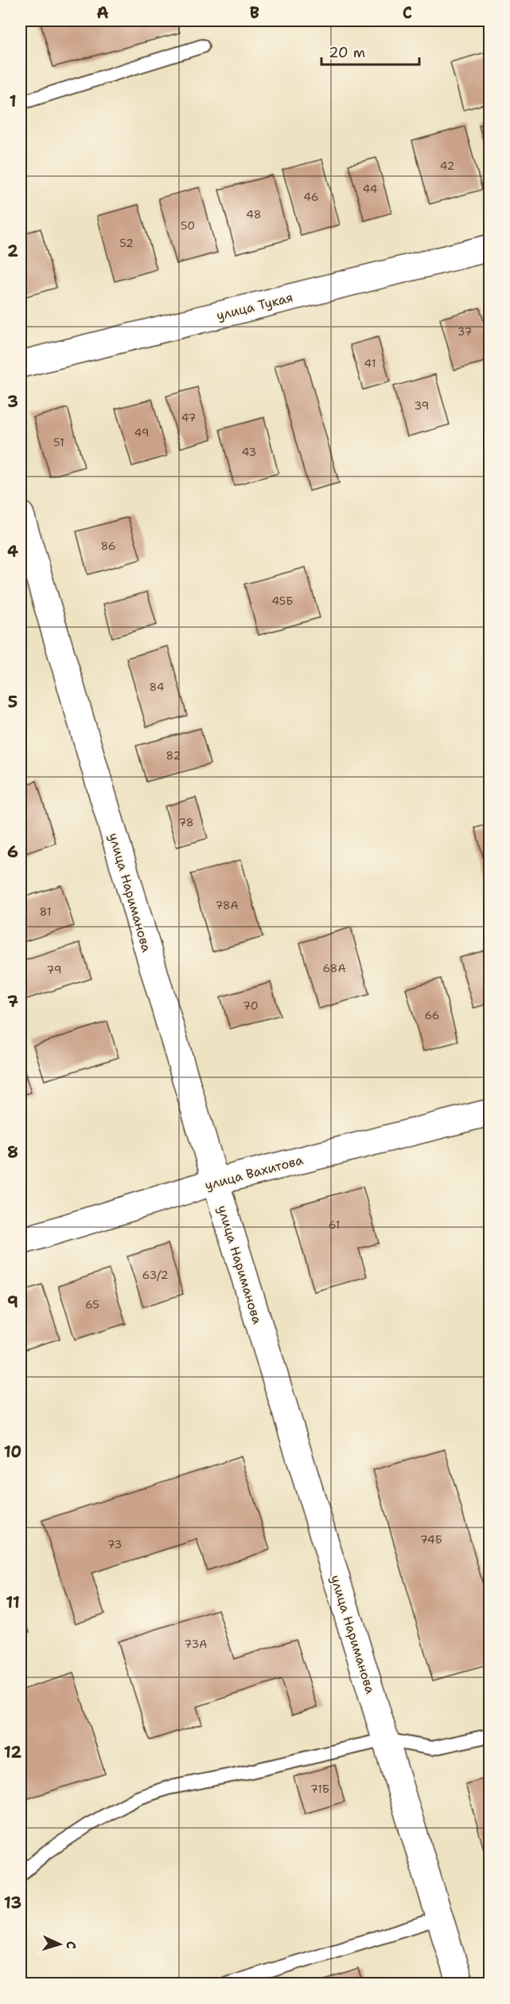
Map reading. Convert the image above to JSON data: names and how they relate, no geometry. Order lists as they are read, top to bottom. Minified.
{"streets":{"street":["улица Тукая","улица Нариманова","улица Вахитова"]},"crossings":[["улица Нариманова","улица Вахитова"]],"house_numbers":["42","44","46","48","50","52","37","41","39","47","49","51","43","86","45Б","84","82","78","78А","81","68А","79","70","66","61","63/2","65","74Б","73","73А","71Б"],"scale_bar":"20 m","north":"right","grid":{"columns":["A","B","C"],"rows":["1","2","3","4","5","6","7","8","9","10","11","12","13"]}}
